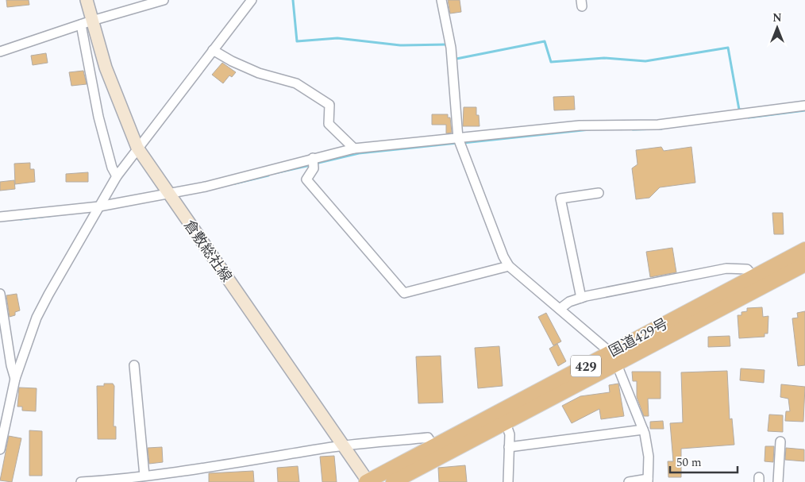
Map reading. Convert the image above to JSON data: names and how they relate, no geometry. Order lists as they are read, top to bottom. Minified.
{"streets":{"highway":["国道429号","429"],"main road":["倉敷総社線"]},"crossings":[["倉敷総社線","国道429号"]],"scale_bar":"50 m","north":"top"}
